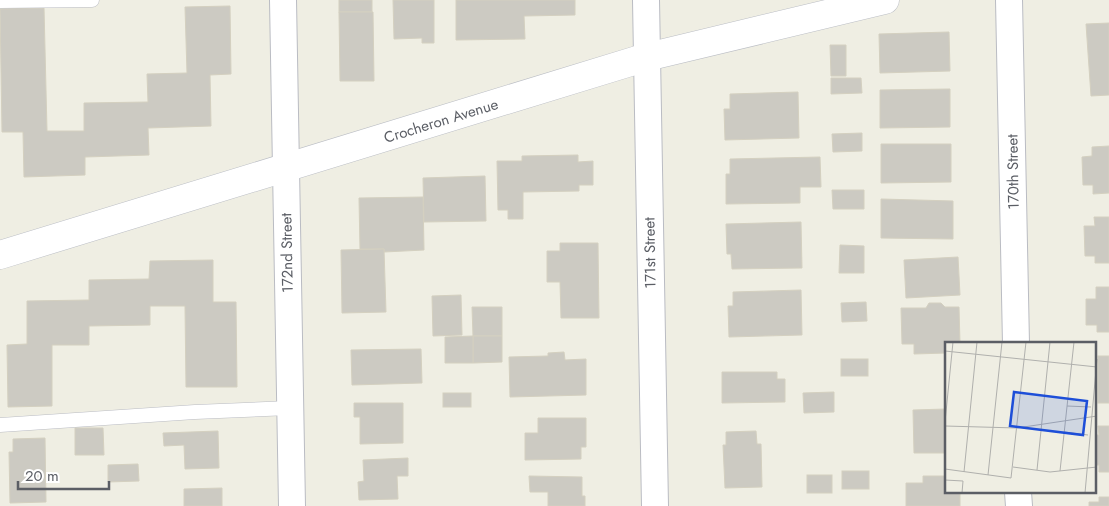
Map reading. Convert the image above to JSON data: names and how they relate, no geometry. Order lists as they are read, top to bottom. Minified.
{"streets":{"street":["Crocheron Avenue","170th Street","172nd Street","171st Street"]},"crossings":[["Crocheron Avenue","172nd Street"],["Crocheron Avenue","171st Street"]],"scale_bar":"20 m"}
